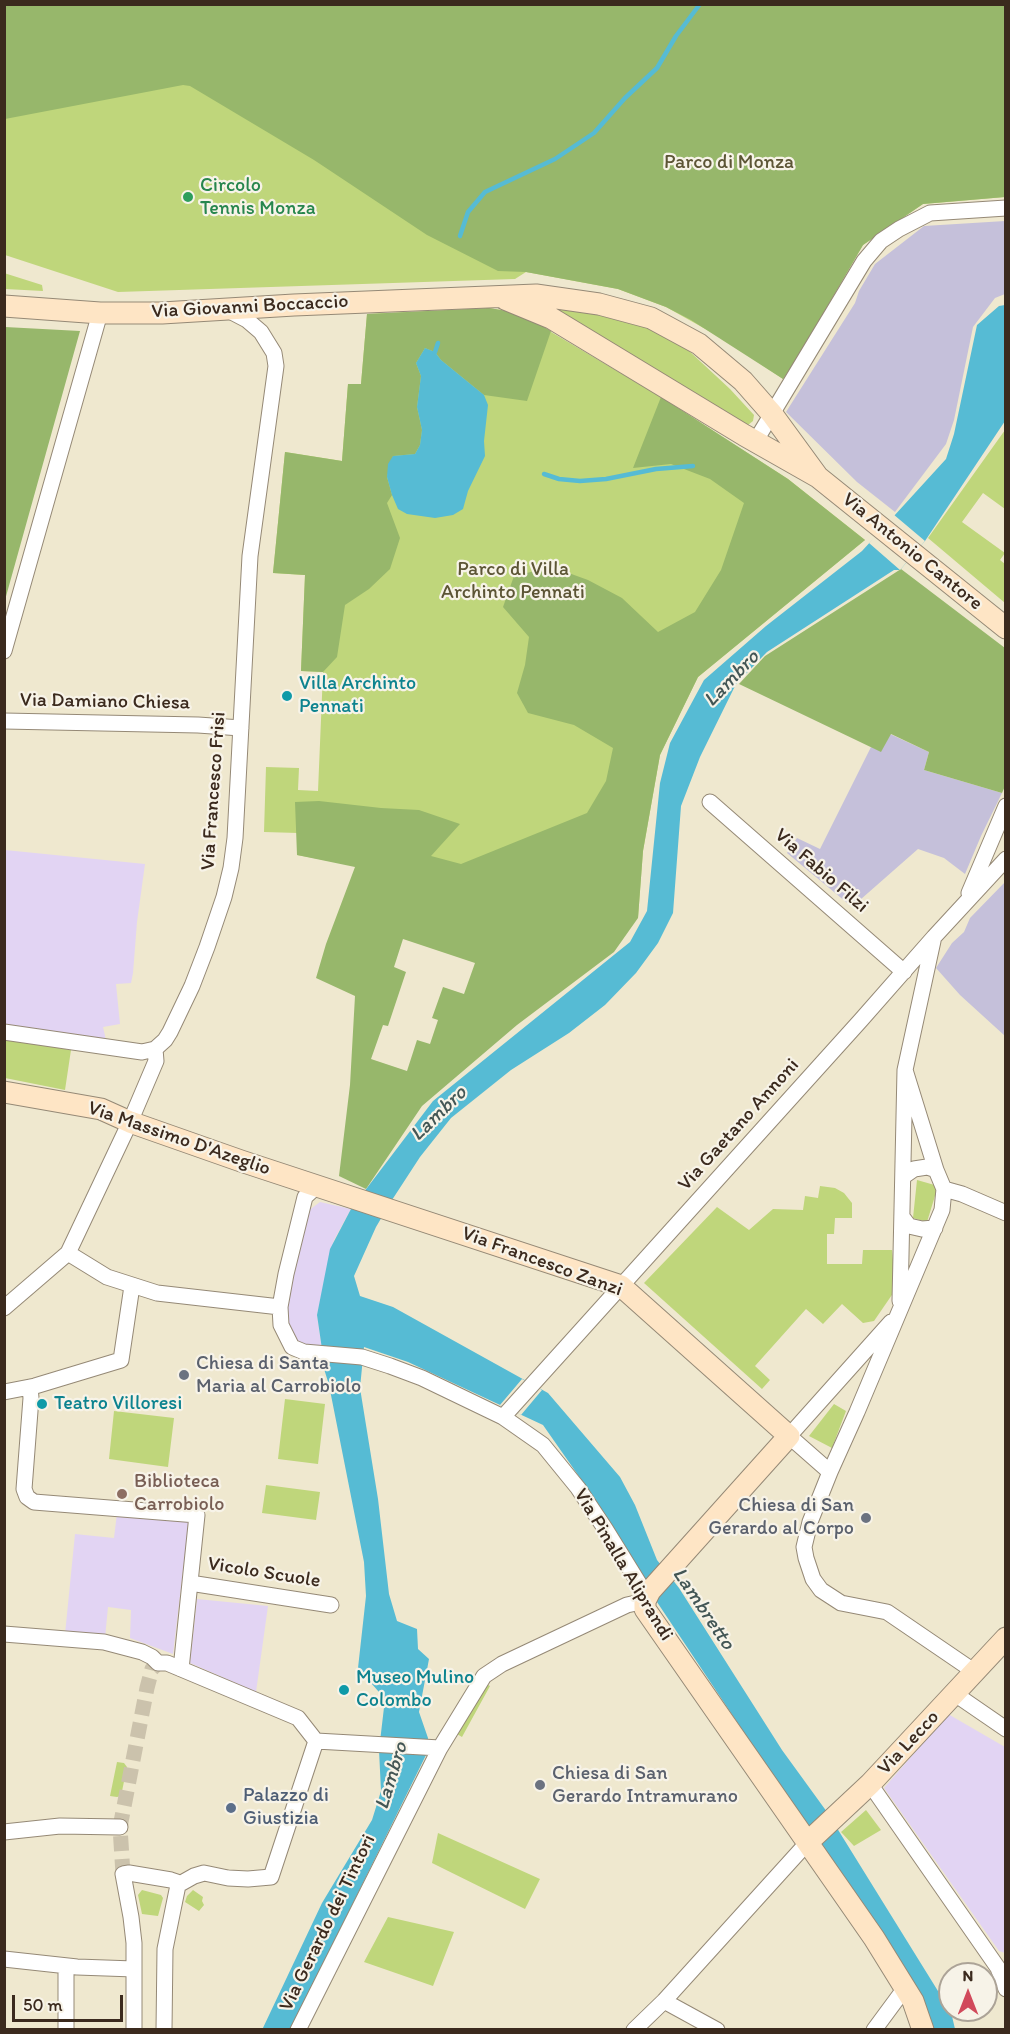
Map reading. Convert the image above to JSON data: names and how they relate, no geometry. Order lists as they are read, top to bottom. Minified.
{"streets":{"main road":["Via Giovanni Boccaccio","Via Antonio Cantore","Via Massimo D'Azeglio","Via Francesco Zanzi","Via Pinalla Aliprandi","Via Lecco"],"street":["Via Damiano Chiesa","Via Francesco Frisi","Via Fabio Filzi","Via Gaetano Annoni","Vicolo Scuole","Via Gerardo dei Tintori"]},"crossings":[["Via Giovanni Boccaccio","Via Antonio Cantore"],["Via Giovanni Boccaccio","Via Francesco Frisi"],["Via Damiano Chiesa","Via Francesco Frisi"],["Via Francesco Frisi","Via Massimo D'Azeglio"],["Via Fabio Filzi","Via Gaetano Annoni"],["Via Gaetano Annoni","Via Francesco Zanzi"],["Via Gaetano Annoni","Via Pinalla Aliprandi"],["Via Massimo D'Azeglio","Via Francesco Zanzi"],["Via Massimo D'Azeglio","Via Pinalla Aliprandi"],["Via Francesco Zanzi","Via Pinalla Aliprandi"],["Via Pinalla Aliprandi","Via Lecco"],["Via Pinalla Aliprandi","Via Gerardo dei Tintori"]],"water":["Lambro","Lambretto"],"parks":["Parco di Monza","Parco di Villa Archinto Pennati"],"places":["Circolo Tennis Monza","Villa Archinto Pennati","Chiesa di Santa Maria al Carrobiolo","Teatro Villoresi","Biblioteca Carrobiolo","Chiesa di San Gerardo al Corpo","Museo Mulino Colombo","Chiesa di San Gerardo Intramurano","Palazzo di Giustizia"],"scale_bar":"50 m","north":"top"}
